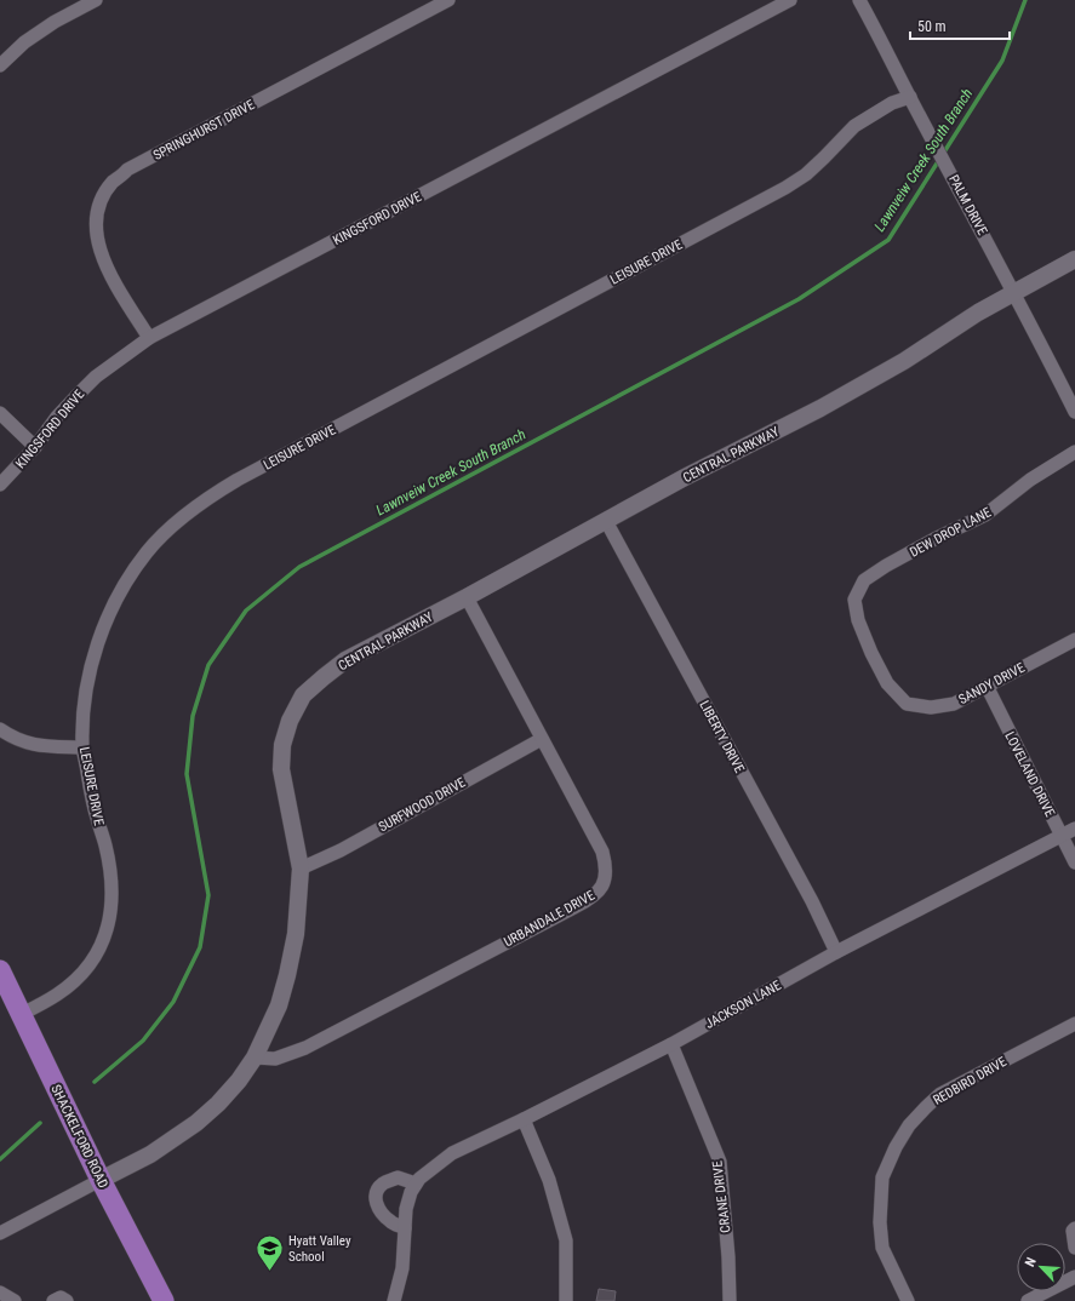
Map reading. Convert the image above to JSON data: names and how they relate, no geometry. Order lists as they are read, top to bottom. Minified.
{"streets":{"main road":["SHACKELFORD ROAD"],"street":["SPRINGHURST DRIVE","PALM DRIVE","KINGSFORD DRIVE","LEISURE DRIVE","CENTRAL PARKWAY","DEW DROP LANE","SANDY DRIVE","LIBERTY DRIVE","LOVELAND DRIVE","SURFWOOD DRIVE","URBANDALE DRIVE","JACKSON LANE","REDBIRD DRIVE","CRANE DRIVE"]},"crossings":[["SPRINGHURST DRIVE","KINGSFORD DRIVE"],["PALM DRIVE","LEISURE DRIVE"],["PALM DRIVE","CENTRAL PARKWAY"],["LEISURE DRIVE","SHACKELFORD ROAD"],["CENTRAL PARKWAY","LIBERTY DRIVE"],["CENTRAL PARKWAY","SURFWOOD DRIVE"],["CENTRAL PARKWAY","URBANDALE DRIVE"],["CENTRAL PARKWAY","SHACKELFORD ROAD"],["DEW DROP LANE","SANDY DRIVE"],["SANDY DRIVE","LOVELAND DRIVE"],["LIBERTY DRIVE","JACKSON LANE"],["LOVELAND DRIVE","JACKSON LANE"],["SURFWOOD DRIVE","URBANDALE DRIVE"],["JACKSON LANE","CRANE DRIVE"]],"water":["Lawnveiw Creek South Branch"],"places":{"school or university":["Hyatt Valley School"]},"scale_bar":"50 m","north":"top left"}
